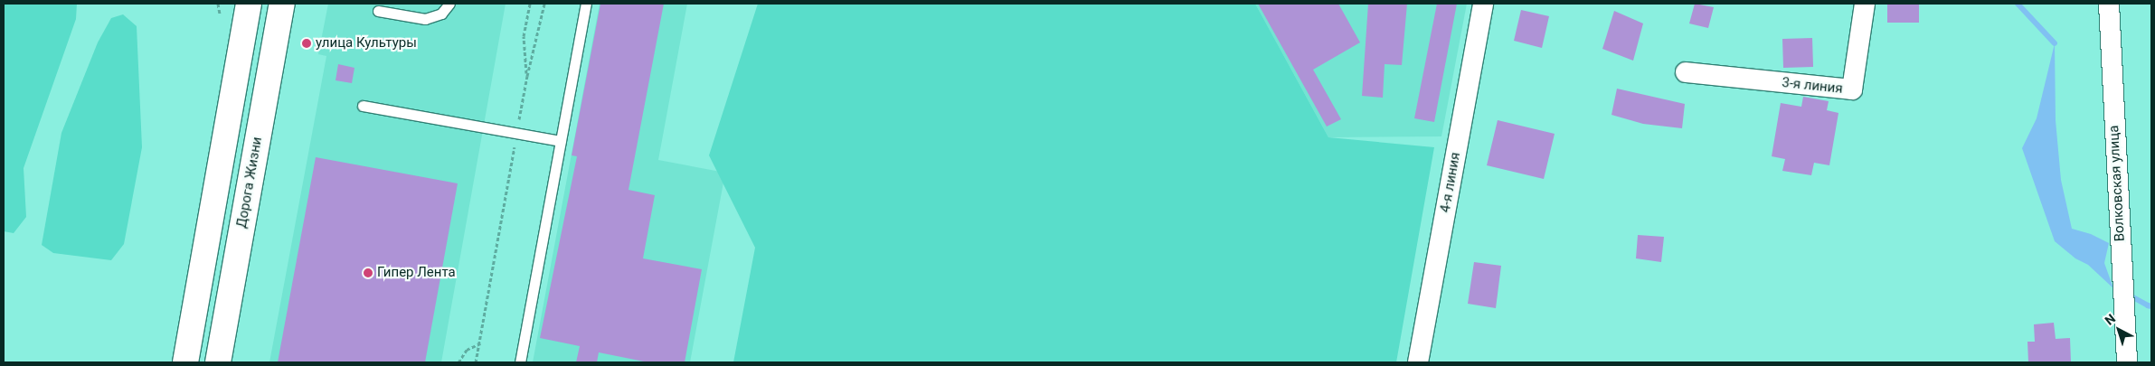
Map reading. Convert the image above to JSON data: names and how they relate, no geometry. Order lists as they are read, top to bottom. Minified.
{"streets":{"main road":["Дорога Жизни"],"street":["3-я линия","4-я линия","Волковская улица"]},"places":["улица Культуры","Гипер Лента"],"north":"top left"}
